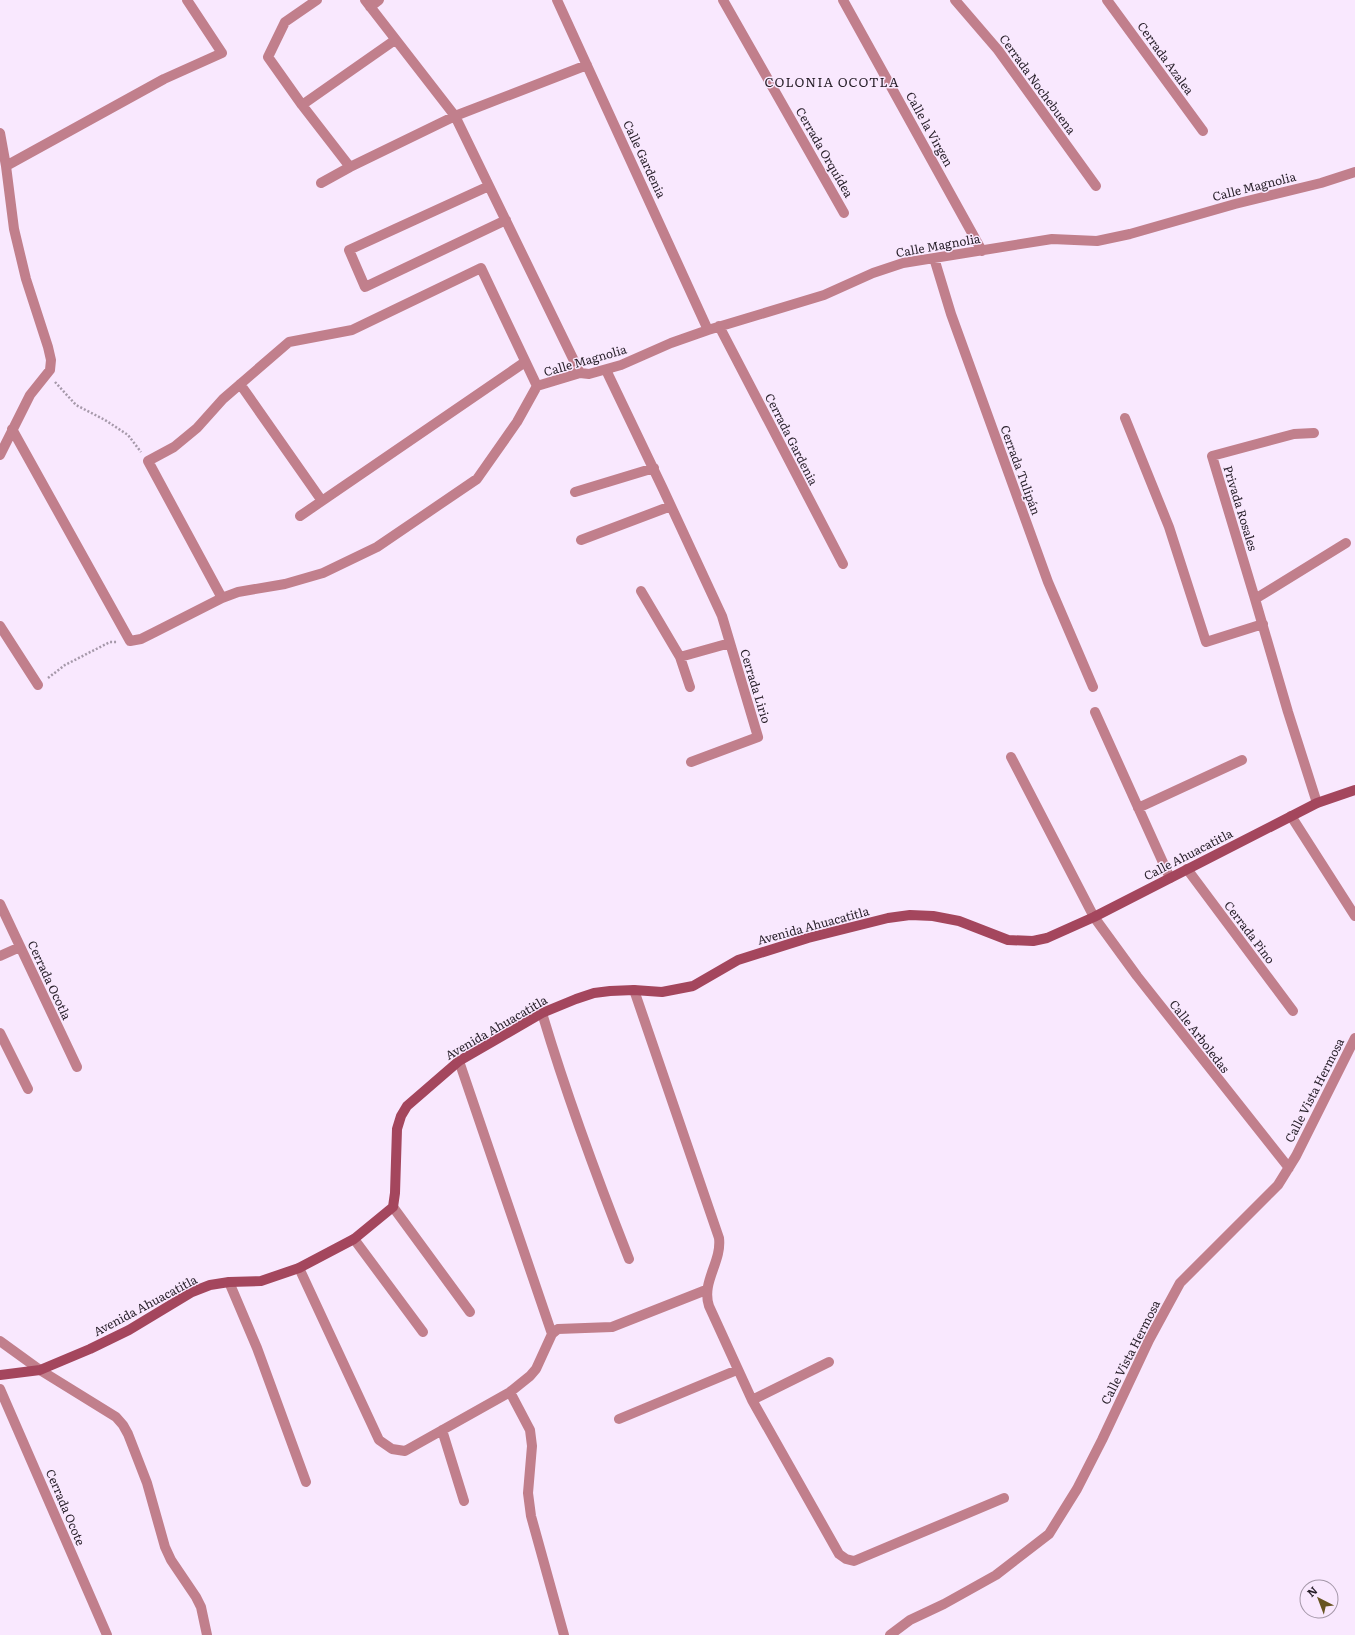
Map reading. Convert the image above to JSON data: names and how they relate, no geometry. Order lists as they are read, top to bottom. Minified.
{"streets":{"street":["Cerrada Azalea","Cerrada Nochebuena","Calle la Virgen","Cerrada Orquídea","Calle Gardenia","Calle Magnolia","Cerrada Gardenia","Cerrada Tulipán","Privada Rosales","Cerrada Lirio","Calle Ahuacatitla","Avenida Ahuacatitla","Cerrada Pino","Cerrada Ocotla","Calle Arboledas","Calle Vista Hermosa","Cerrada Ocote"]},"crossings":[["Calle la Virgen","Calle Magnolia"],["Calle Gardenia","Calle Magnolia"],["Calle Magnolia","Cerrada Gardenia"],["Calle Magnolia","Cerrada Tulipán"],["Calle Magnolia","Cerrada Lirio"],["Privada Rosales","Calle Ahuacatitla"],["Calle Ahuacatitla","Avenida Ahuacatitla"],["Calle Ahuacatitla","Cerrada Pino"],["Calle Ahuacatitla","Calle Arboledas"],["Calle Arboledas","Calle Vista Hermosa"]],"districts":["COLONIA OCOTLA"],"north":"top left"}
